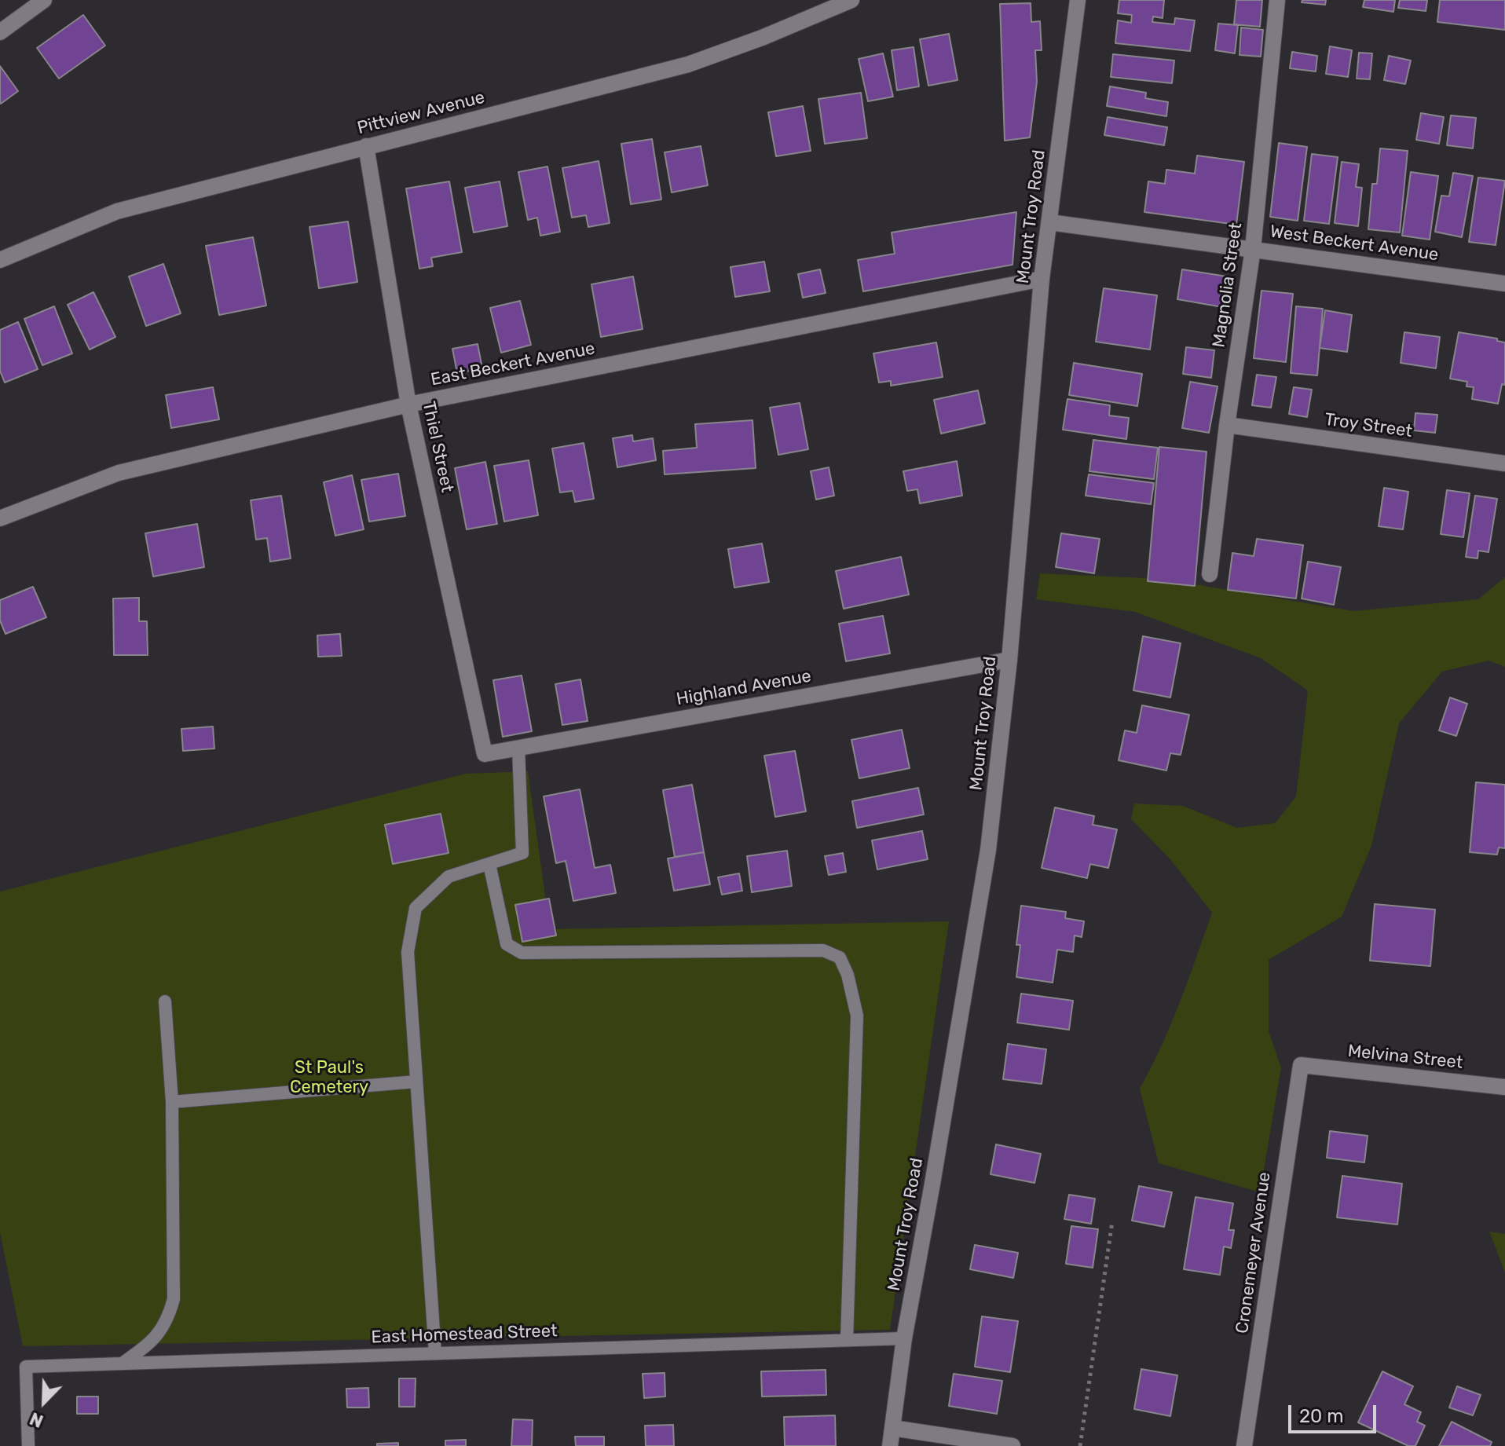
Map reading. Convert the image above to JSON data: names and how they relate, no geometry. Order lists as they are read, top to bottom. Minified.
{"streets":{"street":["Pittview Avenue","Mount Troy Road","West Beckert Avenue","Magnolia Street","East Beckert Avenue","Troy Street","Thiel Street","Highland Avenue","Melvina Street","Cronemeyer Avenue"],"lane":["East Homestead Street"]},"crossings":[["Pittview Avenue","Thiel Street"],["Mount Troy Road","West Beckert Avenue"],["Mount Troy Road","East Beckert Avenue"],["Mount Troy Road","Highland Avenue"],["Mount Troy Road","East Homestead Street"],["West Beckert Avenue","Magnolia Street"],["Magnolia Street","Troy Street"],["East Beckert Avenue","Thiel Street"],["Thiel Street","Highland Avenue"],["Melvina Street","Cronemeyer Avenue"]],"parks":["St Paul's Cemetery"],"scale_bar":"20 m","north":"bottom left"}
